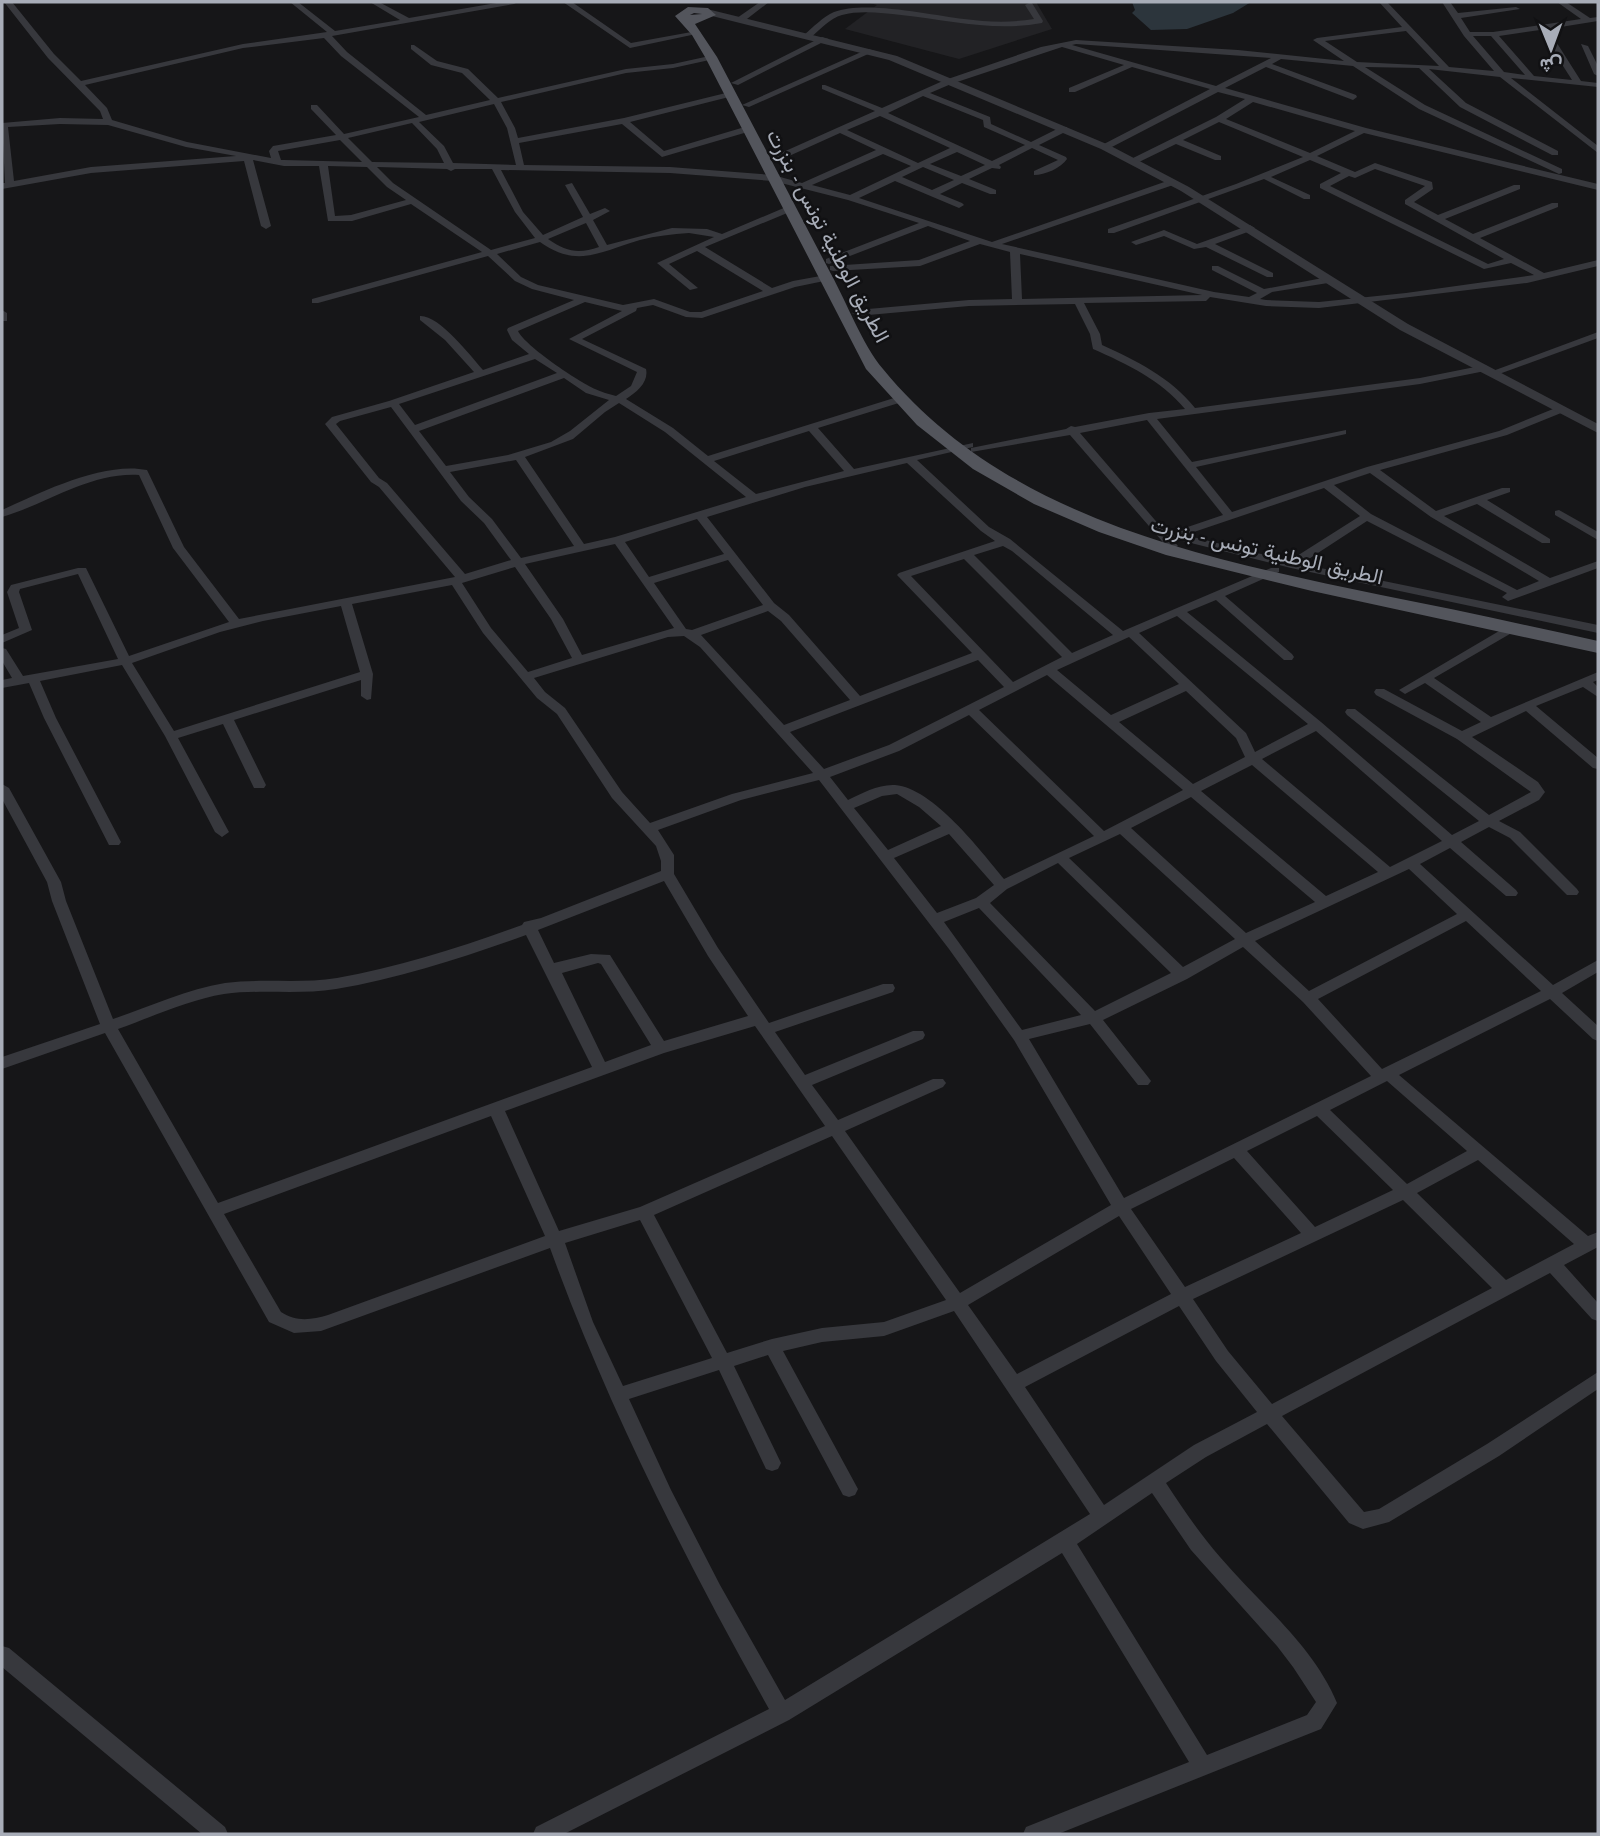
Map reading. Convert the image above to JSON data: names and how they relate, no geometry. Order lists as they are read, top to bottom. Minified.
{"streets":{"main road":["الطريق الوطنية تونس - بنزرت"]},"north":"bottom"}
